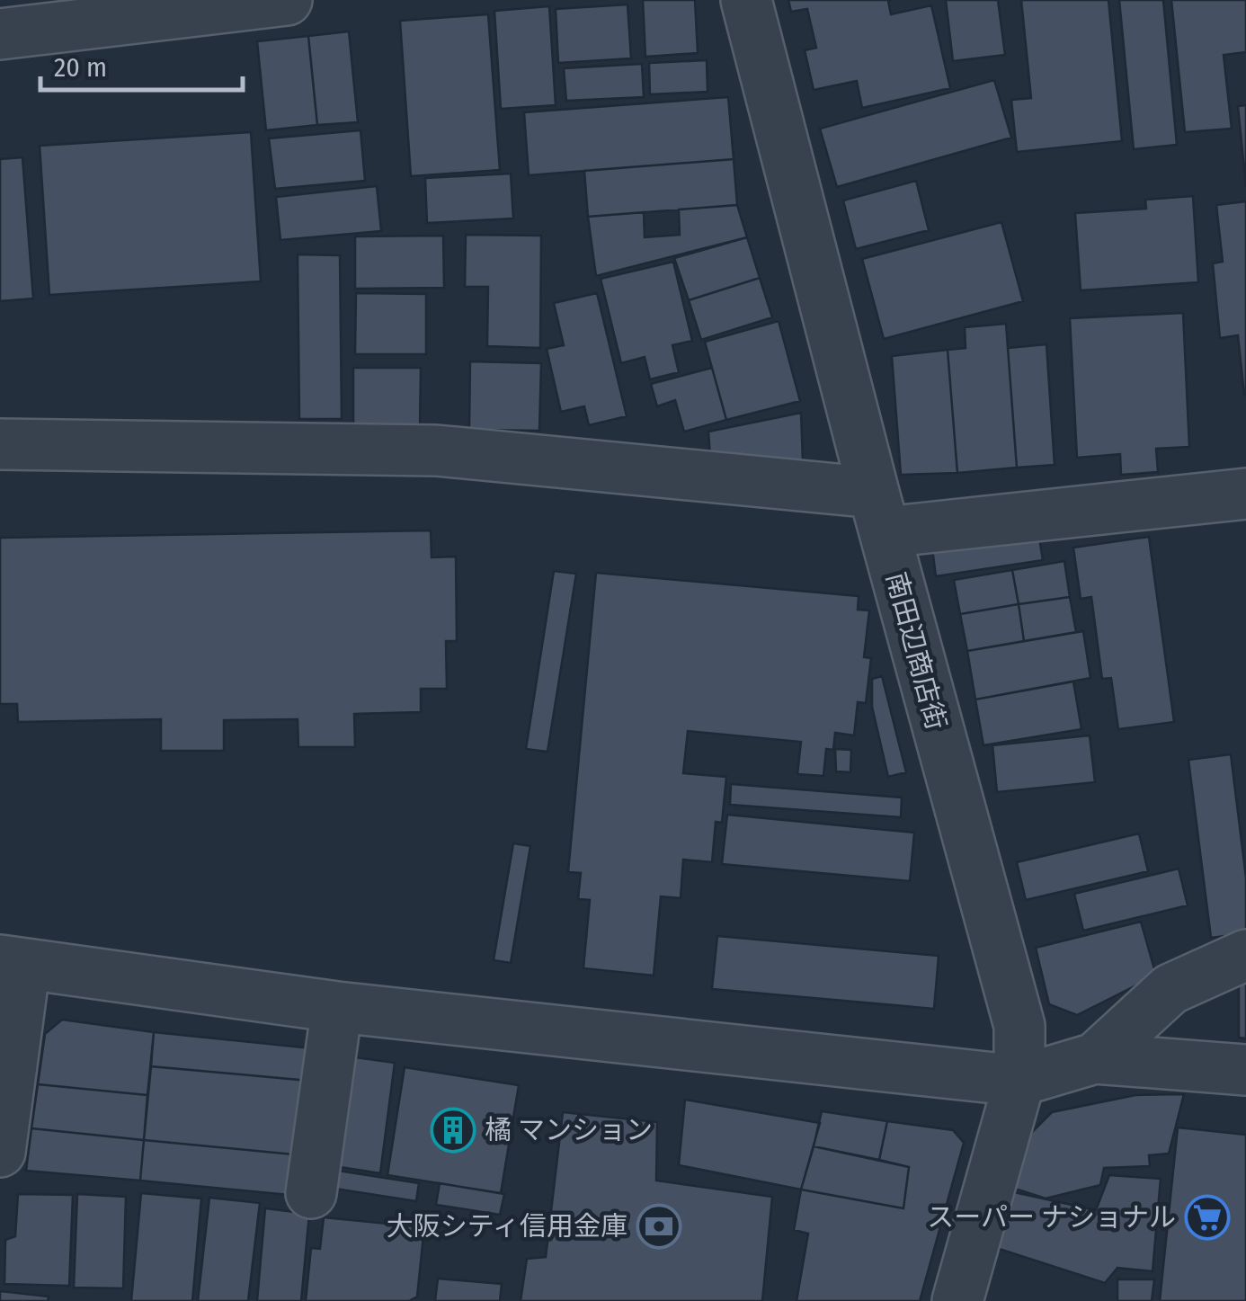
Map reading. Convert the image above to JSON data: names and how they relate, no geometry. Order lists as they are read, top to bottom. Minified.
{"streets":{"street":["南田辺商店街"]},"places":{"building":["橘 マンション"],"supermarket":["スーパー ナショナル"],"bank":["大阪シティ信用金庫"]},"scale_bar":"20 m"}
